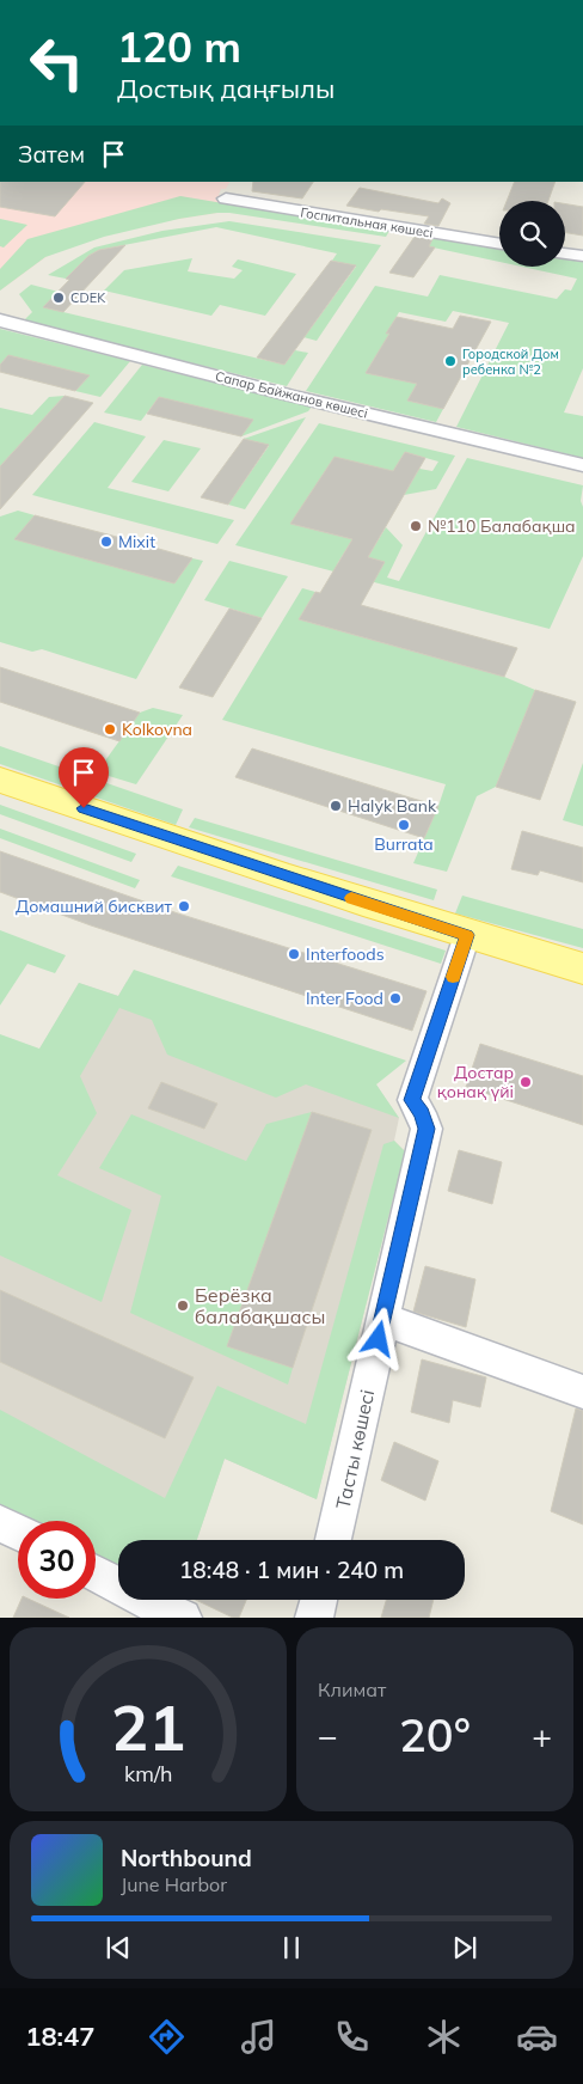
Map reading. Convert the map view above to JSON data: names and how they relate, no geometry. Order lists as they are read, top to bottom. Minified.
{"streets":{"street":["Госпитальная көшесі","Сапар Байжанов көшесі","Тасты көшесі"]},"places":["CDEK","Городской Дом ребенка №2","№110 Балабақша","Mixit","Kolkovna","Halyk Bank","Burrata","Домашний бисквит","Interfoods","Inter Food","Достар қонақ үйі","Берёзка балабақшасы"],"page":{"turn":["120 m","Достық даңғылы"],"then":"Затем","limit":"30","trip":"18:48 · 1 мин · 240 m","tile":"Климат","heat":["−","20°","+"],"song":["Northbound","June Harbor"],"tabs":"18:47","gauge":["21","km/h"]}}
